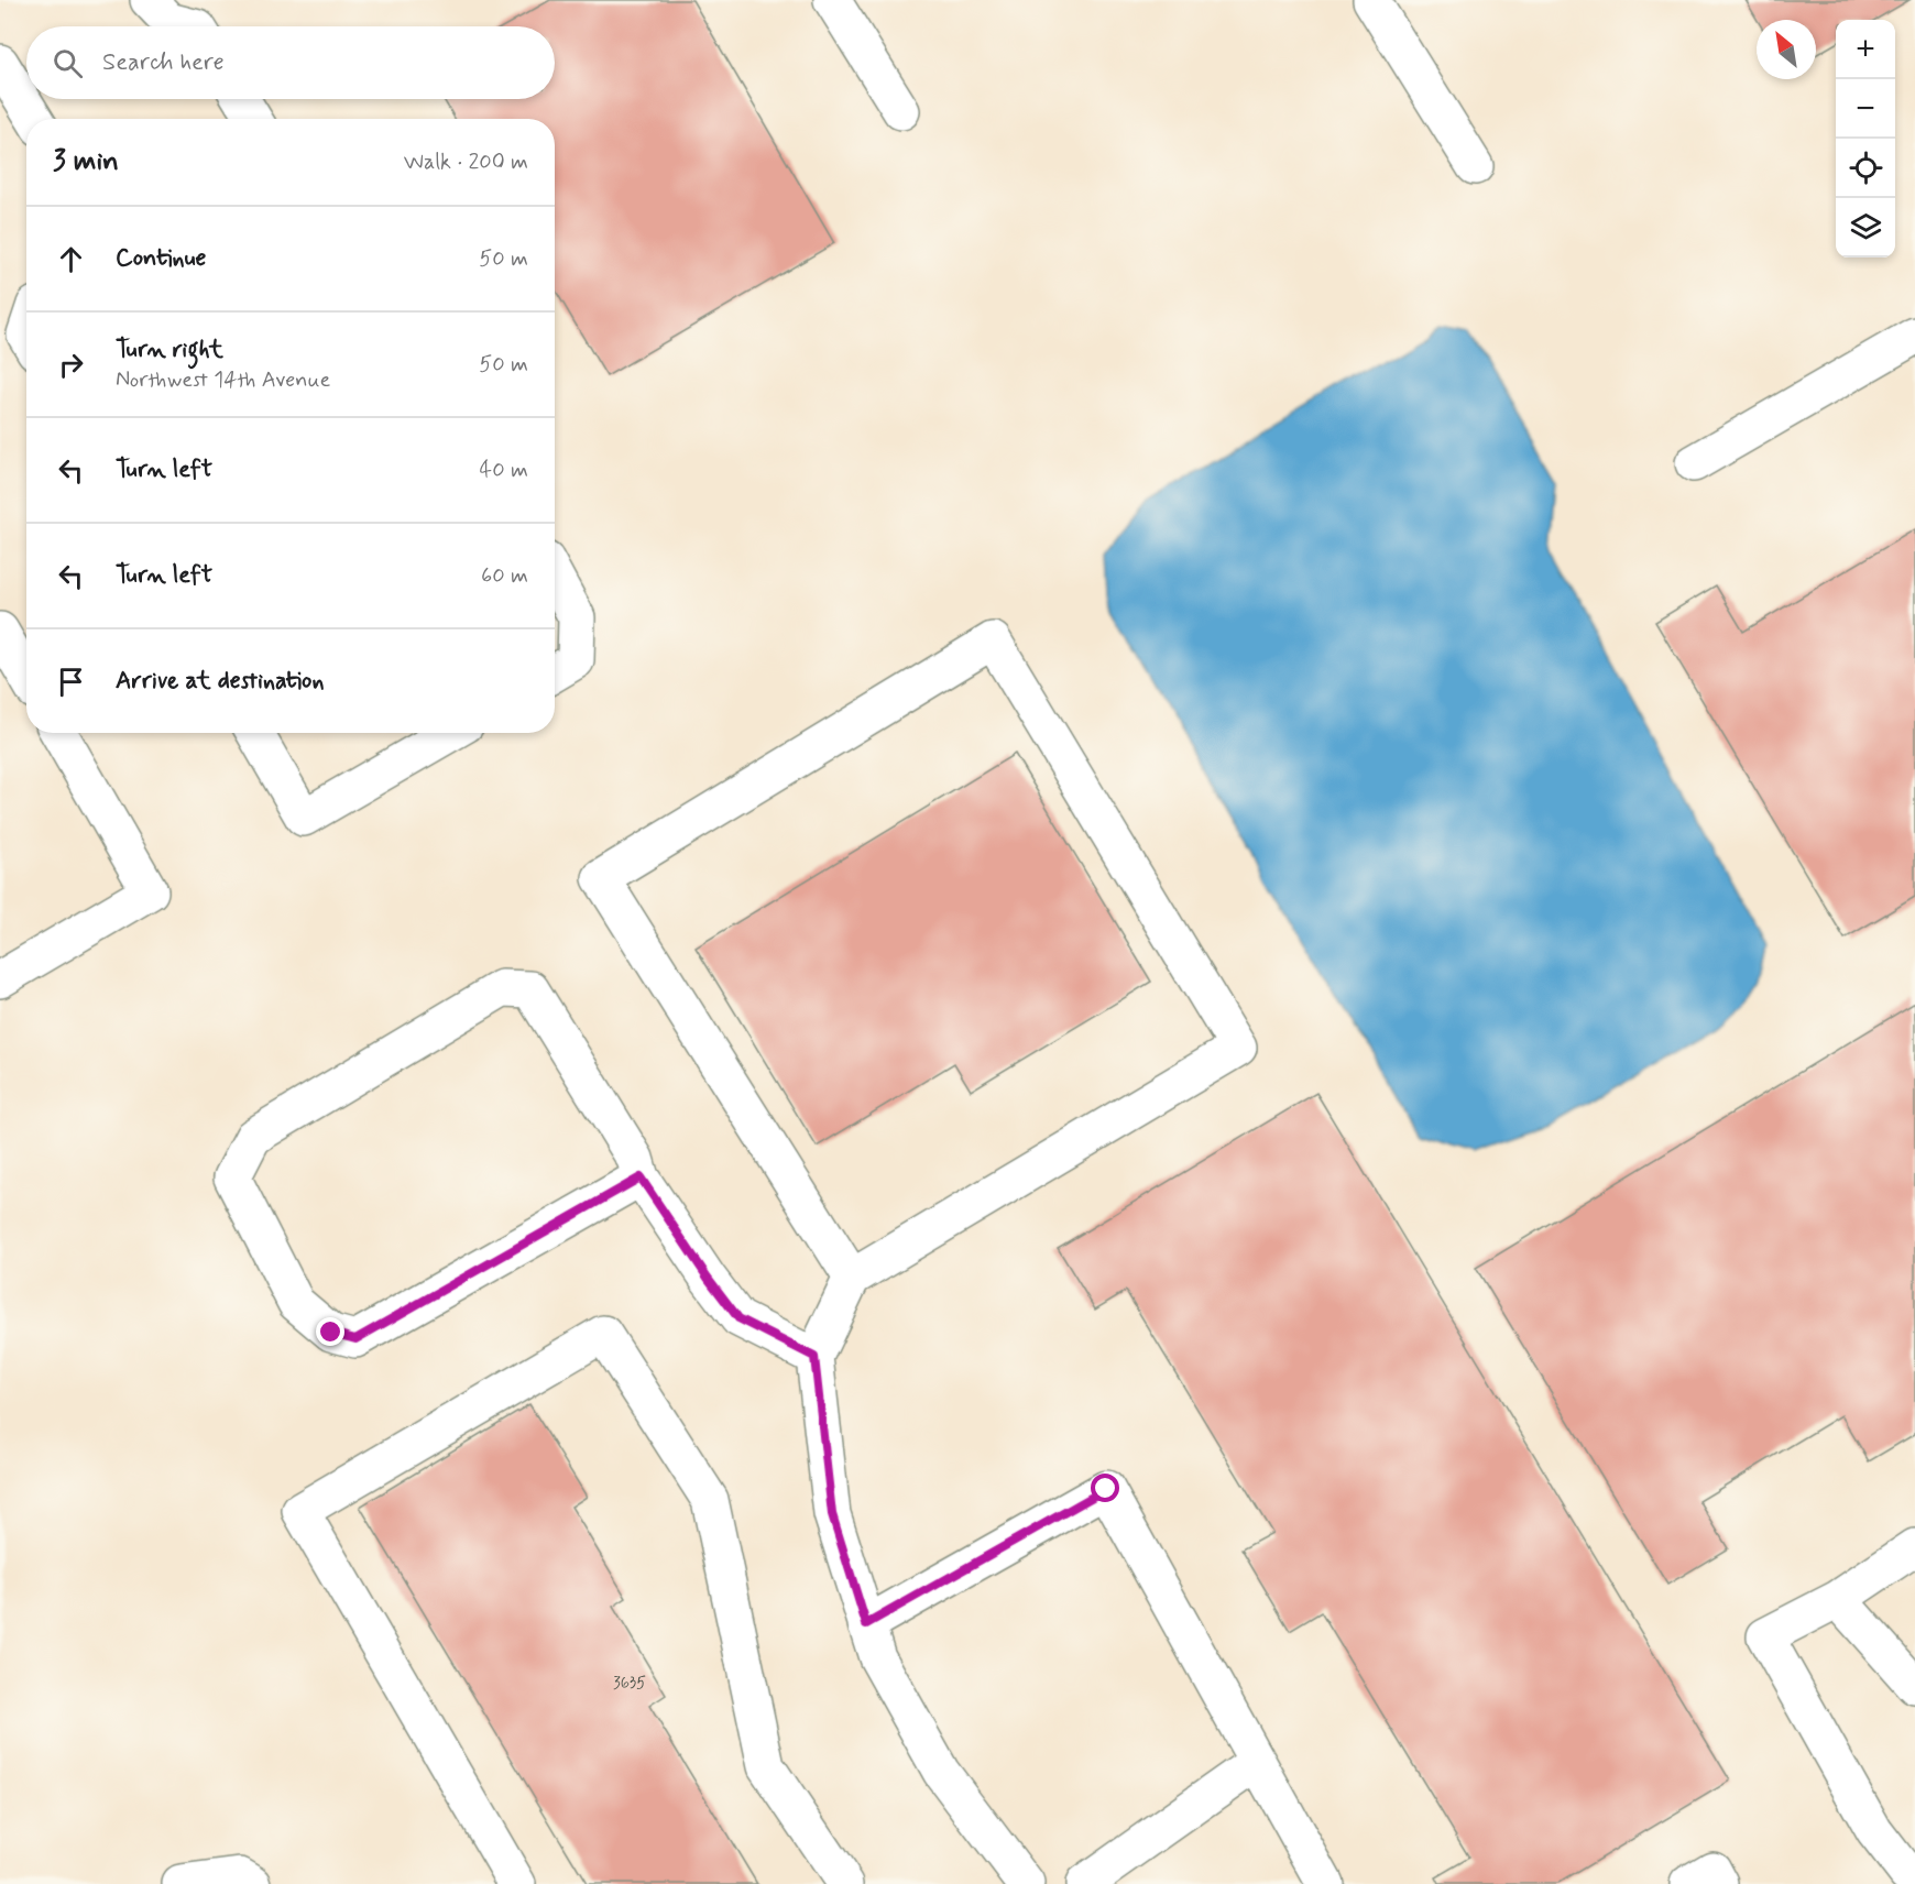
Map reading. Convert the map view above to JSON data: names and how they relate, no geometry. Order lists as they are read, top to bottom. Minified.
{"house_numbers":["3635"],"north":"top left","page":{"map_buttons":["+","−"],"search":"Search here","heading":["3 min","Walk · 200 m"],"list":[["Continue","50 m"],["Turn right","Northwest 14th Avenue","50 m"],["Turn left","40 m"],["Turn left","60 m"],"Arrive at destination"]}}
